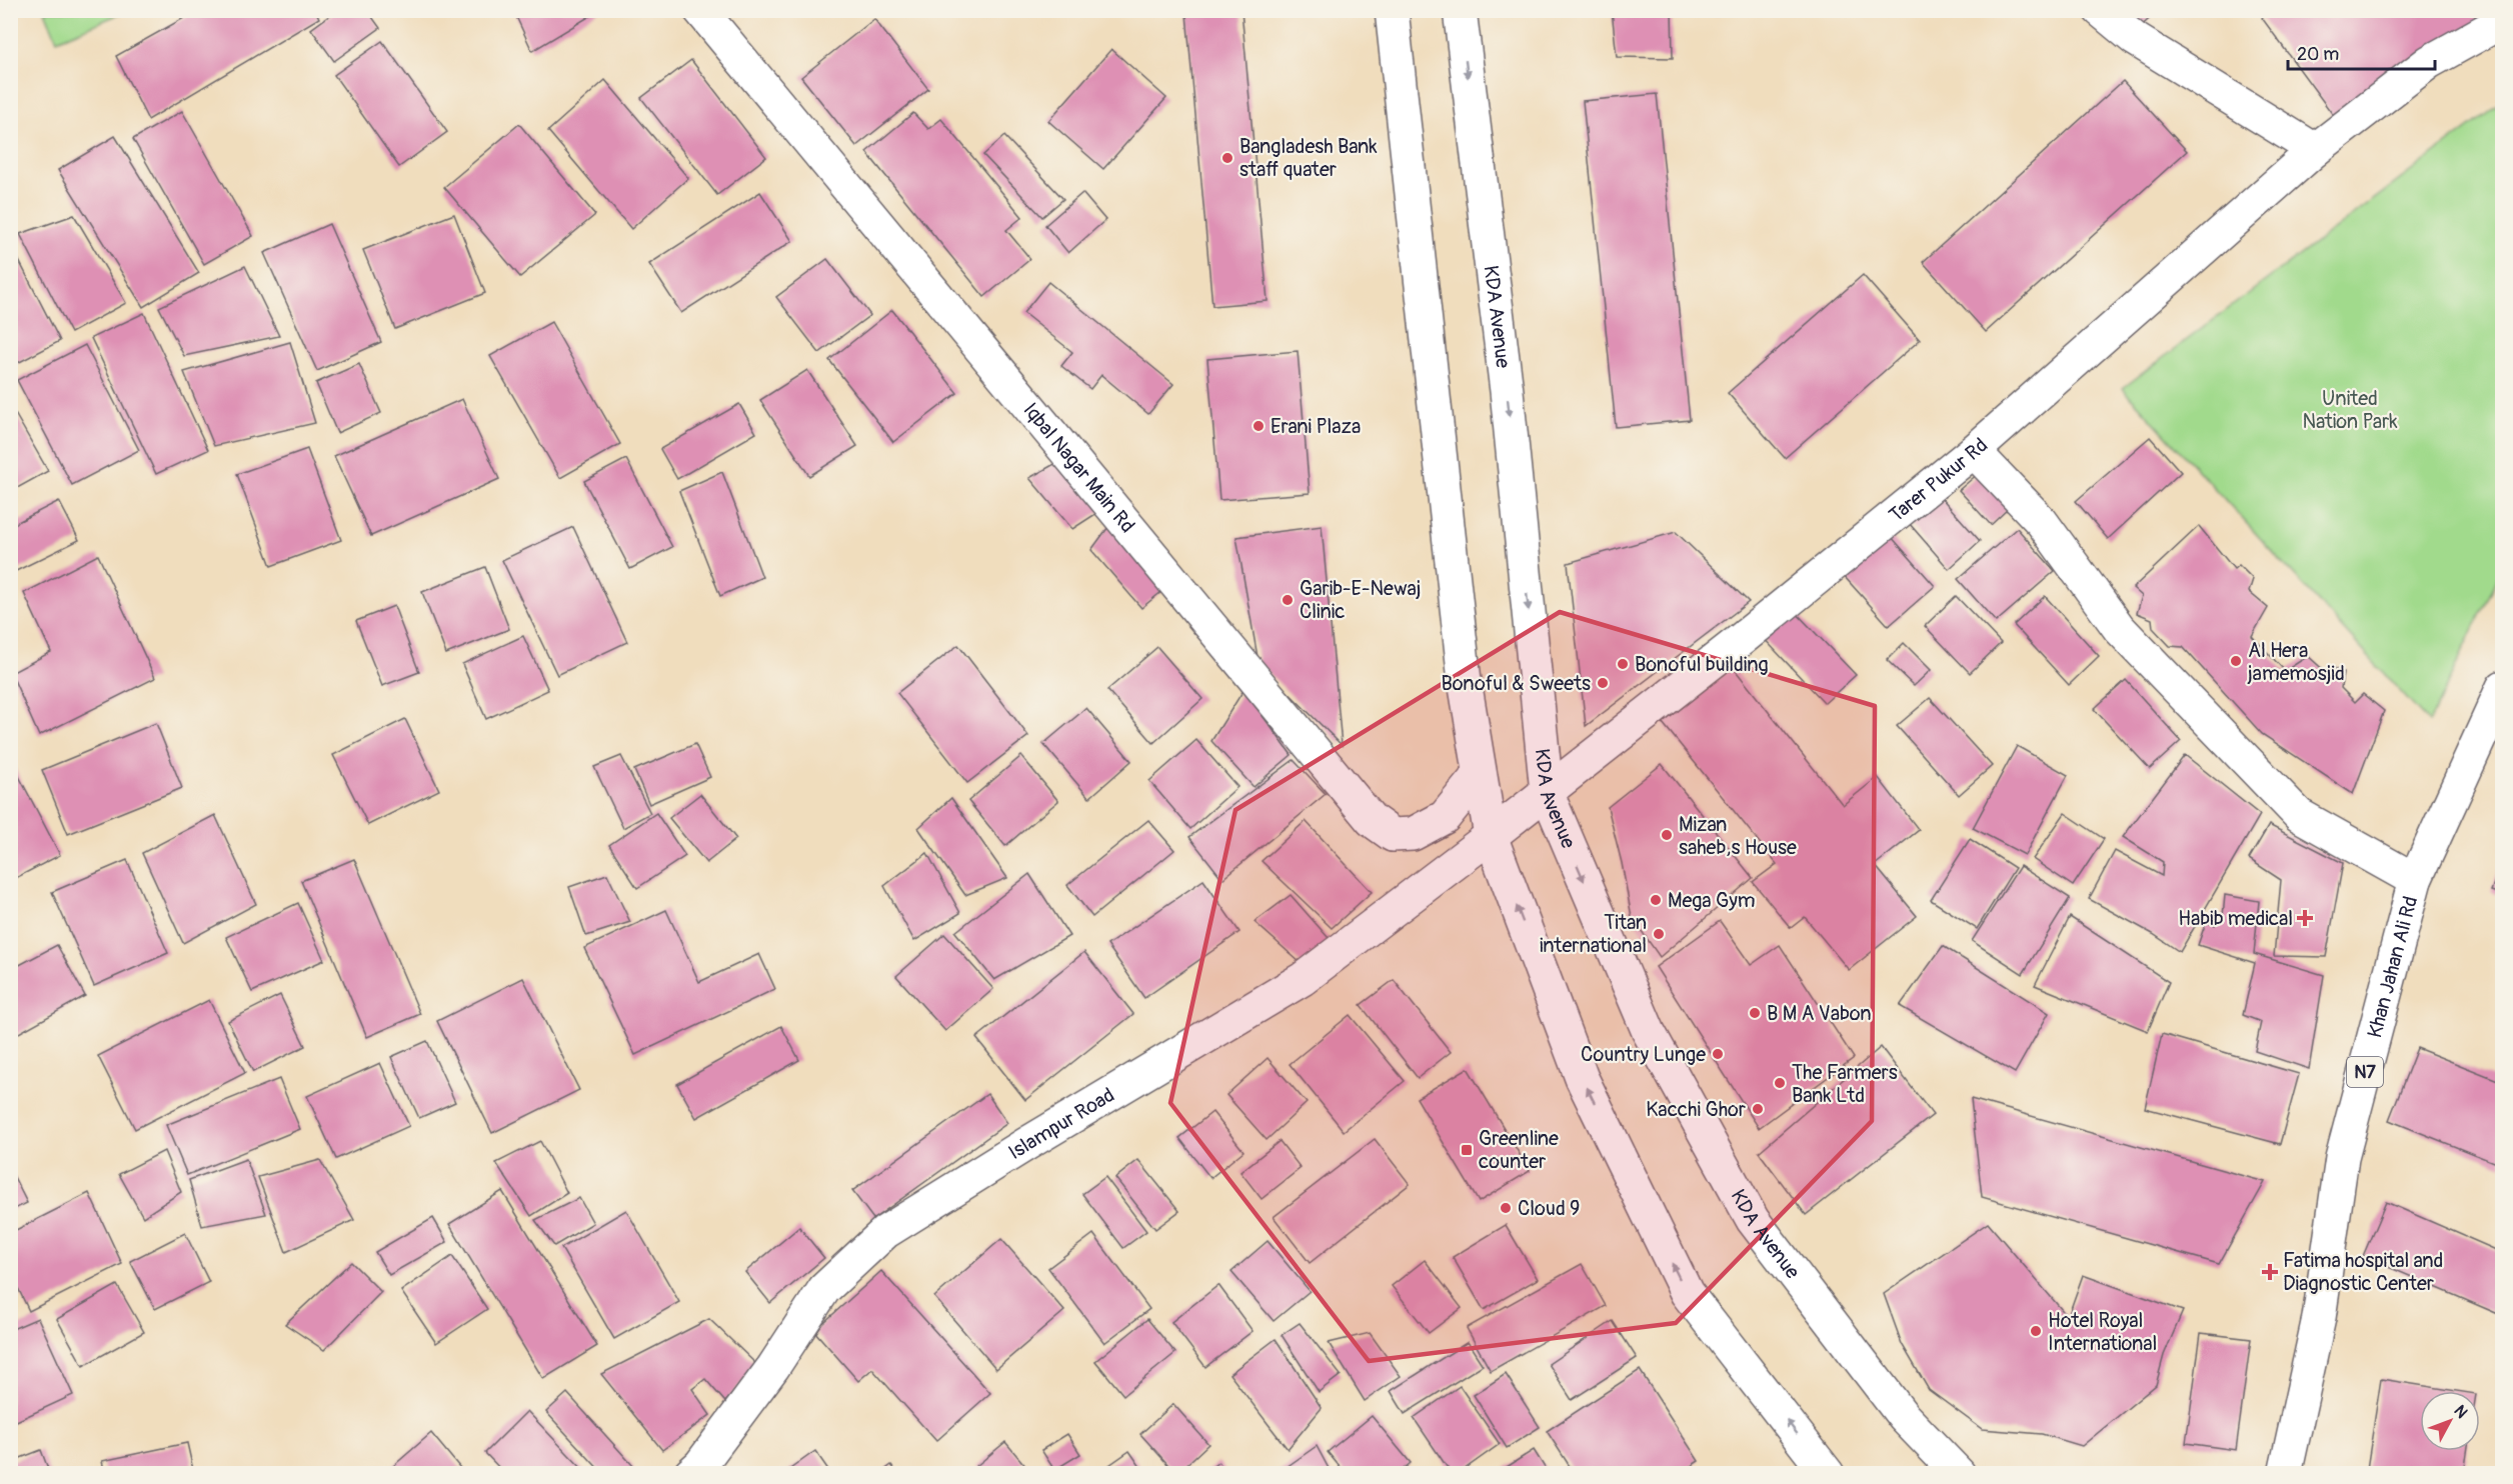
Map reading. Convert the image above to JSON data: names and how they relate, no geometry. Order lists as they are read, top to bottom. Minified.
{"streets":{"main road":["KDA Avenue","Iqbal Nagar Main Rd","Tarer Pukur Rd","Khan Jahan Ali Rd","N7","Islampur Road"]},"crossings":[["KDA Avenue","Tarer Pukur Rd"],["Tarer Pukur Rd","Islampur Road"]],"parks":["United Nation Park"],"places":{"other":["Bangladesh Bank staff quater","Erani Plaza","Garib-E-Newaj Clinic","Al Hera jamemosjid","Bonoful building","Bonoful & Sweets","Mizan saheb,s House","Mega Gym","Titan international","B M A Vabon","Country Lunge","The Farmers Bank Ltd","Kacchi Ghor","Cloud 9","Hotel Royal International"],"health":["Habib medical","Fatima hospital and Diagnostic Center"],"transit":["Greenline counter"]},"scale_bar":"20 m","north":"top right"}
